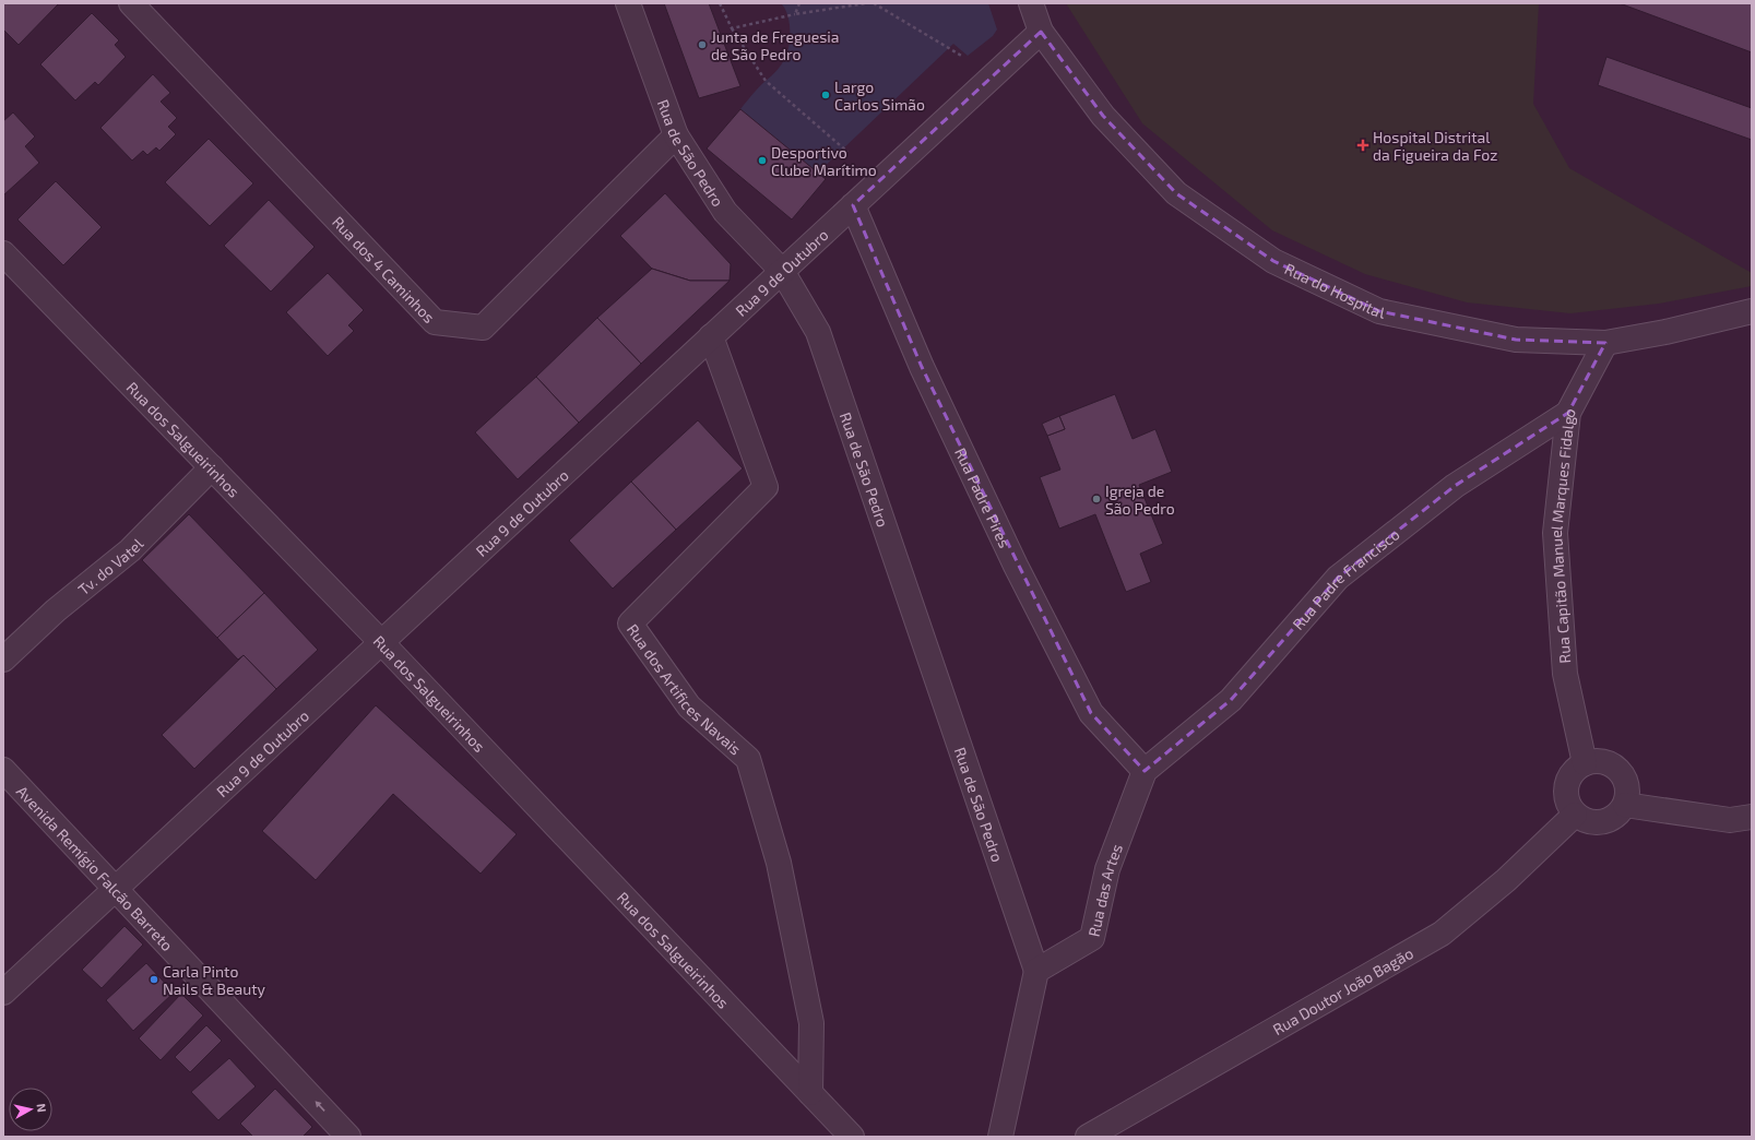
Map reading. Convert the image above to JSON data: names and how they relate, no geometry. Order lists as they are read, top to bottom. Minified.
{"streets":{"street":["Rua de São Pedro","Rua dos 4 Caminhos","Rua 9 de Outubro","Rua do Hospital","Rua dos Salgueirinhos","Rua Padre Pires","Rua Capitão Manuel Marques Fidalgo","Tv. do Vatel","Rua Padre Francisco","Rua dos Artifices Navais","Avenida Remígio Falcão Barreto","Rua das Artes","Rua Doutor João Bagão"]},"crossings":[["Rua de São Pedro","Rua dos 4 Caminhos"],["Rua de São Pedro","Rua 9 de Outubro"],["Rua de São Pedro","Rua das Artes"],["Rua 9 de Outubro","Rua do Hospital"],["Rua 9 de Outubro","Rua dos Salgueirinhos"],["Rua 9 de Outubro","Rua Padre Pires"],["Rua 9 de Outubro","Rua dos Artifices Navais"],["Rua 9 de Outubro","Avenida Remígio Falcão Barreto"],["Rua do Hospital","Rua Capitão Manuel Marques Fidalgo"],["Rua dos Salgueirinhos","Tv. do Vatel"],["Rua dos Salgueirinhos","Rua dos Artifices Navais"],["Rua Padre Pires","Rua Padre Francisco"],["Rua Padre Pires","Rua das Artes"],["Rua Capitão Manuel Marques Fidalgo","Rua Padre Francisco"],["Rua Capitão Manuel Marques Fidalgo","Rua Doutor João Bagão"],["Rua Padre Francisco","Rua das Artes"]],"one_way":["Avenida Remígio Falcão Barreto"],"places":{"other":["Junta de Freguesia de São Pedro","Largo Carlos Simão","Desportivo Clube Marítimo","Igreja de São Pedro","Carla Pinto Nails & Beauty"],"health":["Hospital Distrital da Figueira da Foz"]},"north":"right"}
